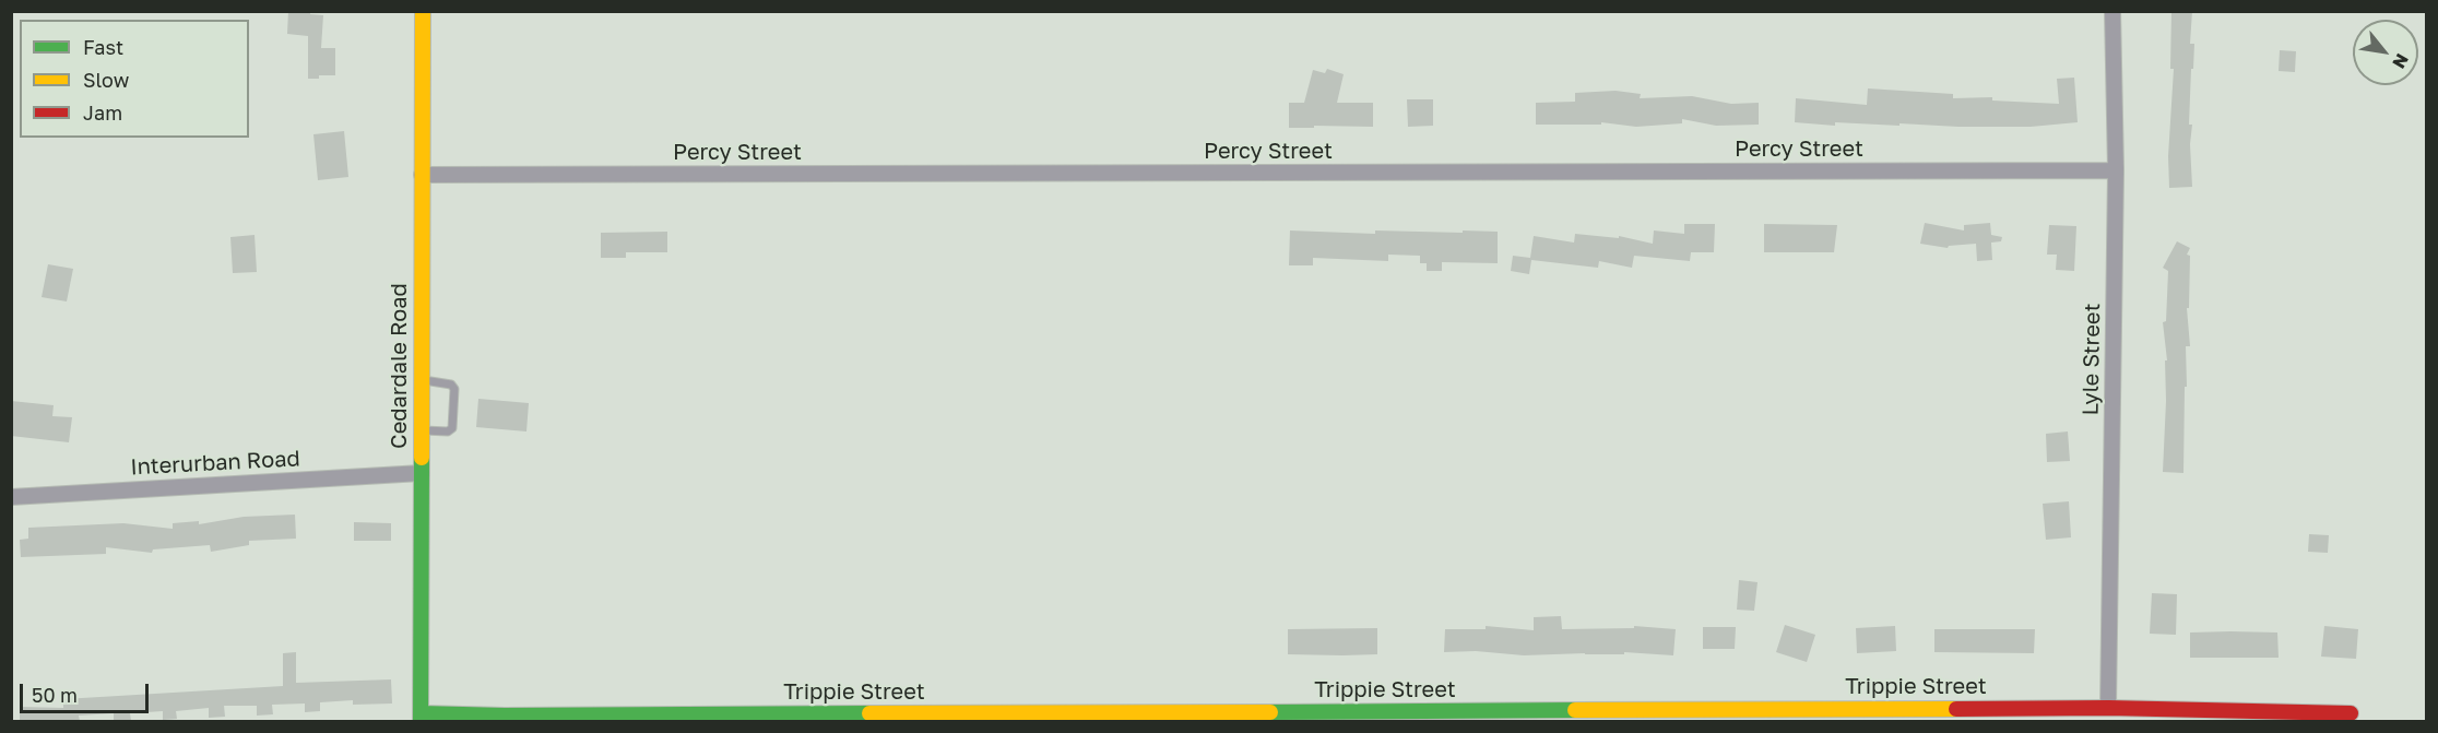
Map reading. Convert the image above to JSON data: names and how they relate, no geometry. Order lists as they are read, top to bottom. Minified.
{"streets":{"street":["Percy Street","Lyle Street","Cedardale Road","Interurban Road","Trippie Street"]},"crossings":[["Percy Street","Lyle Street"],["Percy Street","Cedardale Road"],["Lyle Street","Trippie Street"],["Cedardale Road","Interurban Road"],["Cedardale Road","Trippie Street"]],"legend":["Fast","Slow","Jam"],"scale_bar":"50 m","north":"bottom right"}
